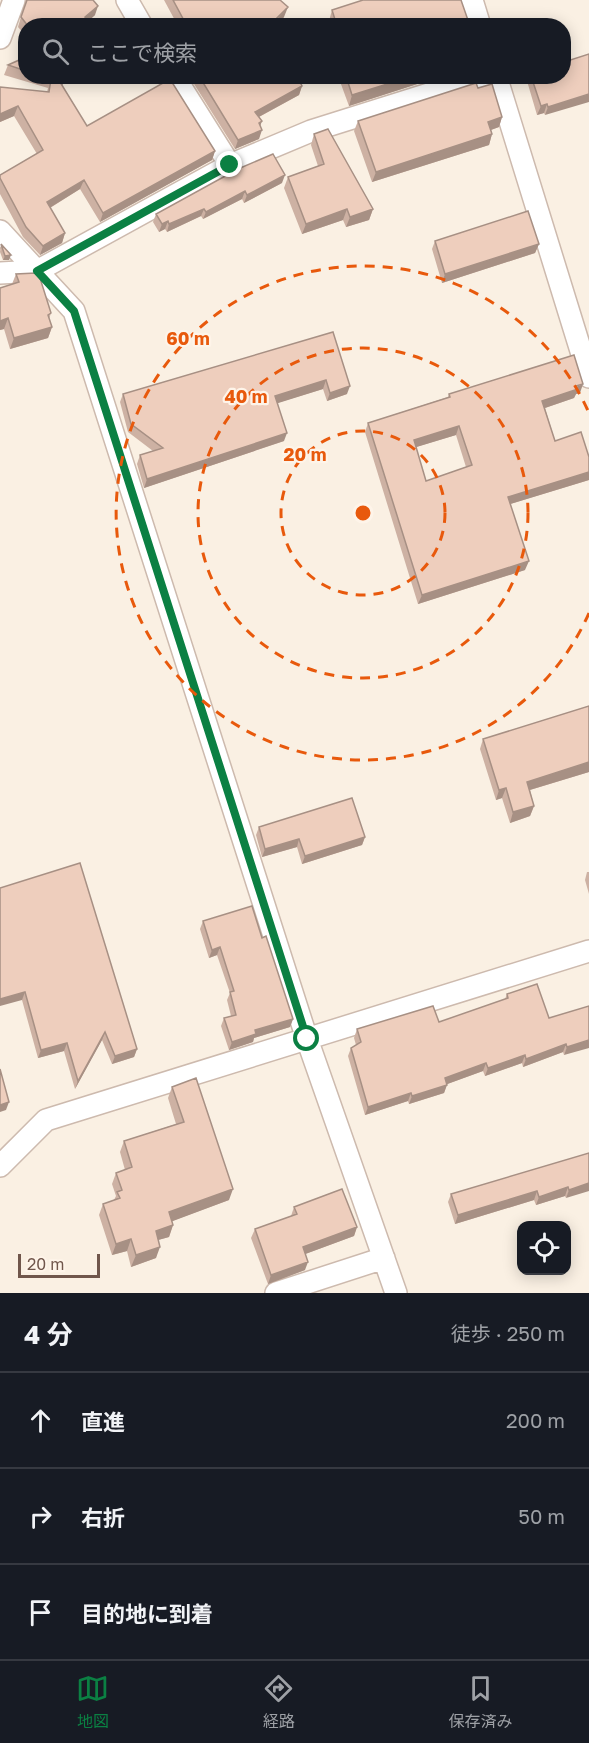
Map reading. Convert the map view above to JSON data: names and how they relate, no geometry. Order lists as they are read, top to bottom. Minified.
{"scale_bar":"20 m","page":{"search":"ここで検索","scale":"20 m","heading":["4 分","徒歩 · 250 m"],"list":[["直進","200 m"],["右折","50 m"],"目的地に到着"],"nav":["地図","経路","保存済み"]},"rings":["60 m","40 m","20 m"]}
